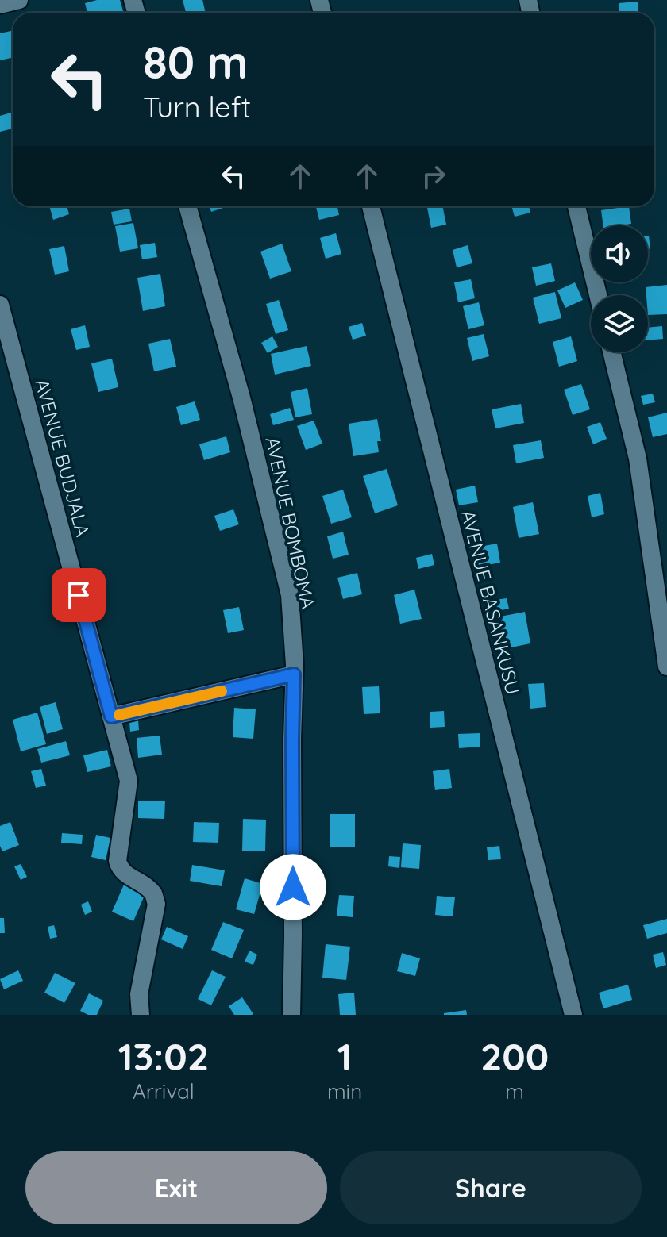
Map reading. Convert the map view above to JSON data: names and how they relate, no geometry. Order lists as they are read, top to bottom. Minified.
{"streets":{"street":["AVENUE BUDJALA","AVENUE BOMBOMA","AVENUE BASANKUSU"]},"page":{"turn":["80 m","Turn left"],"eta":["13:02","Arrival","1","min","200","m"],"buttons":["Exit","Share"]}}
